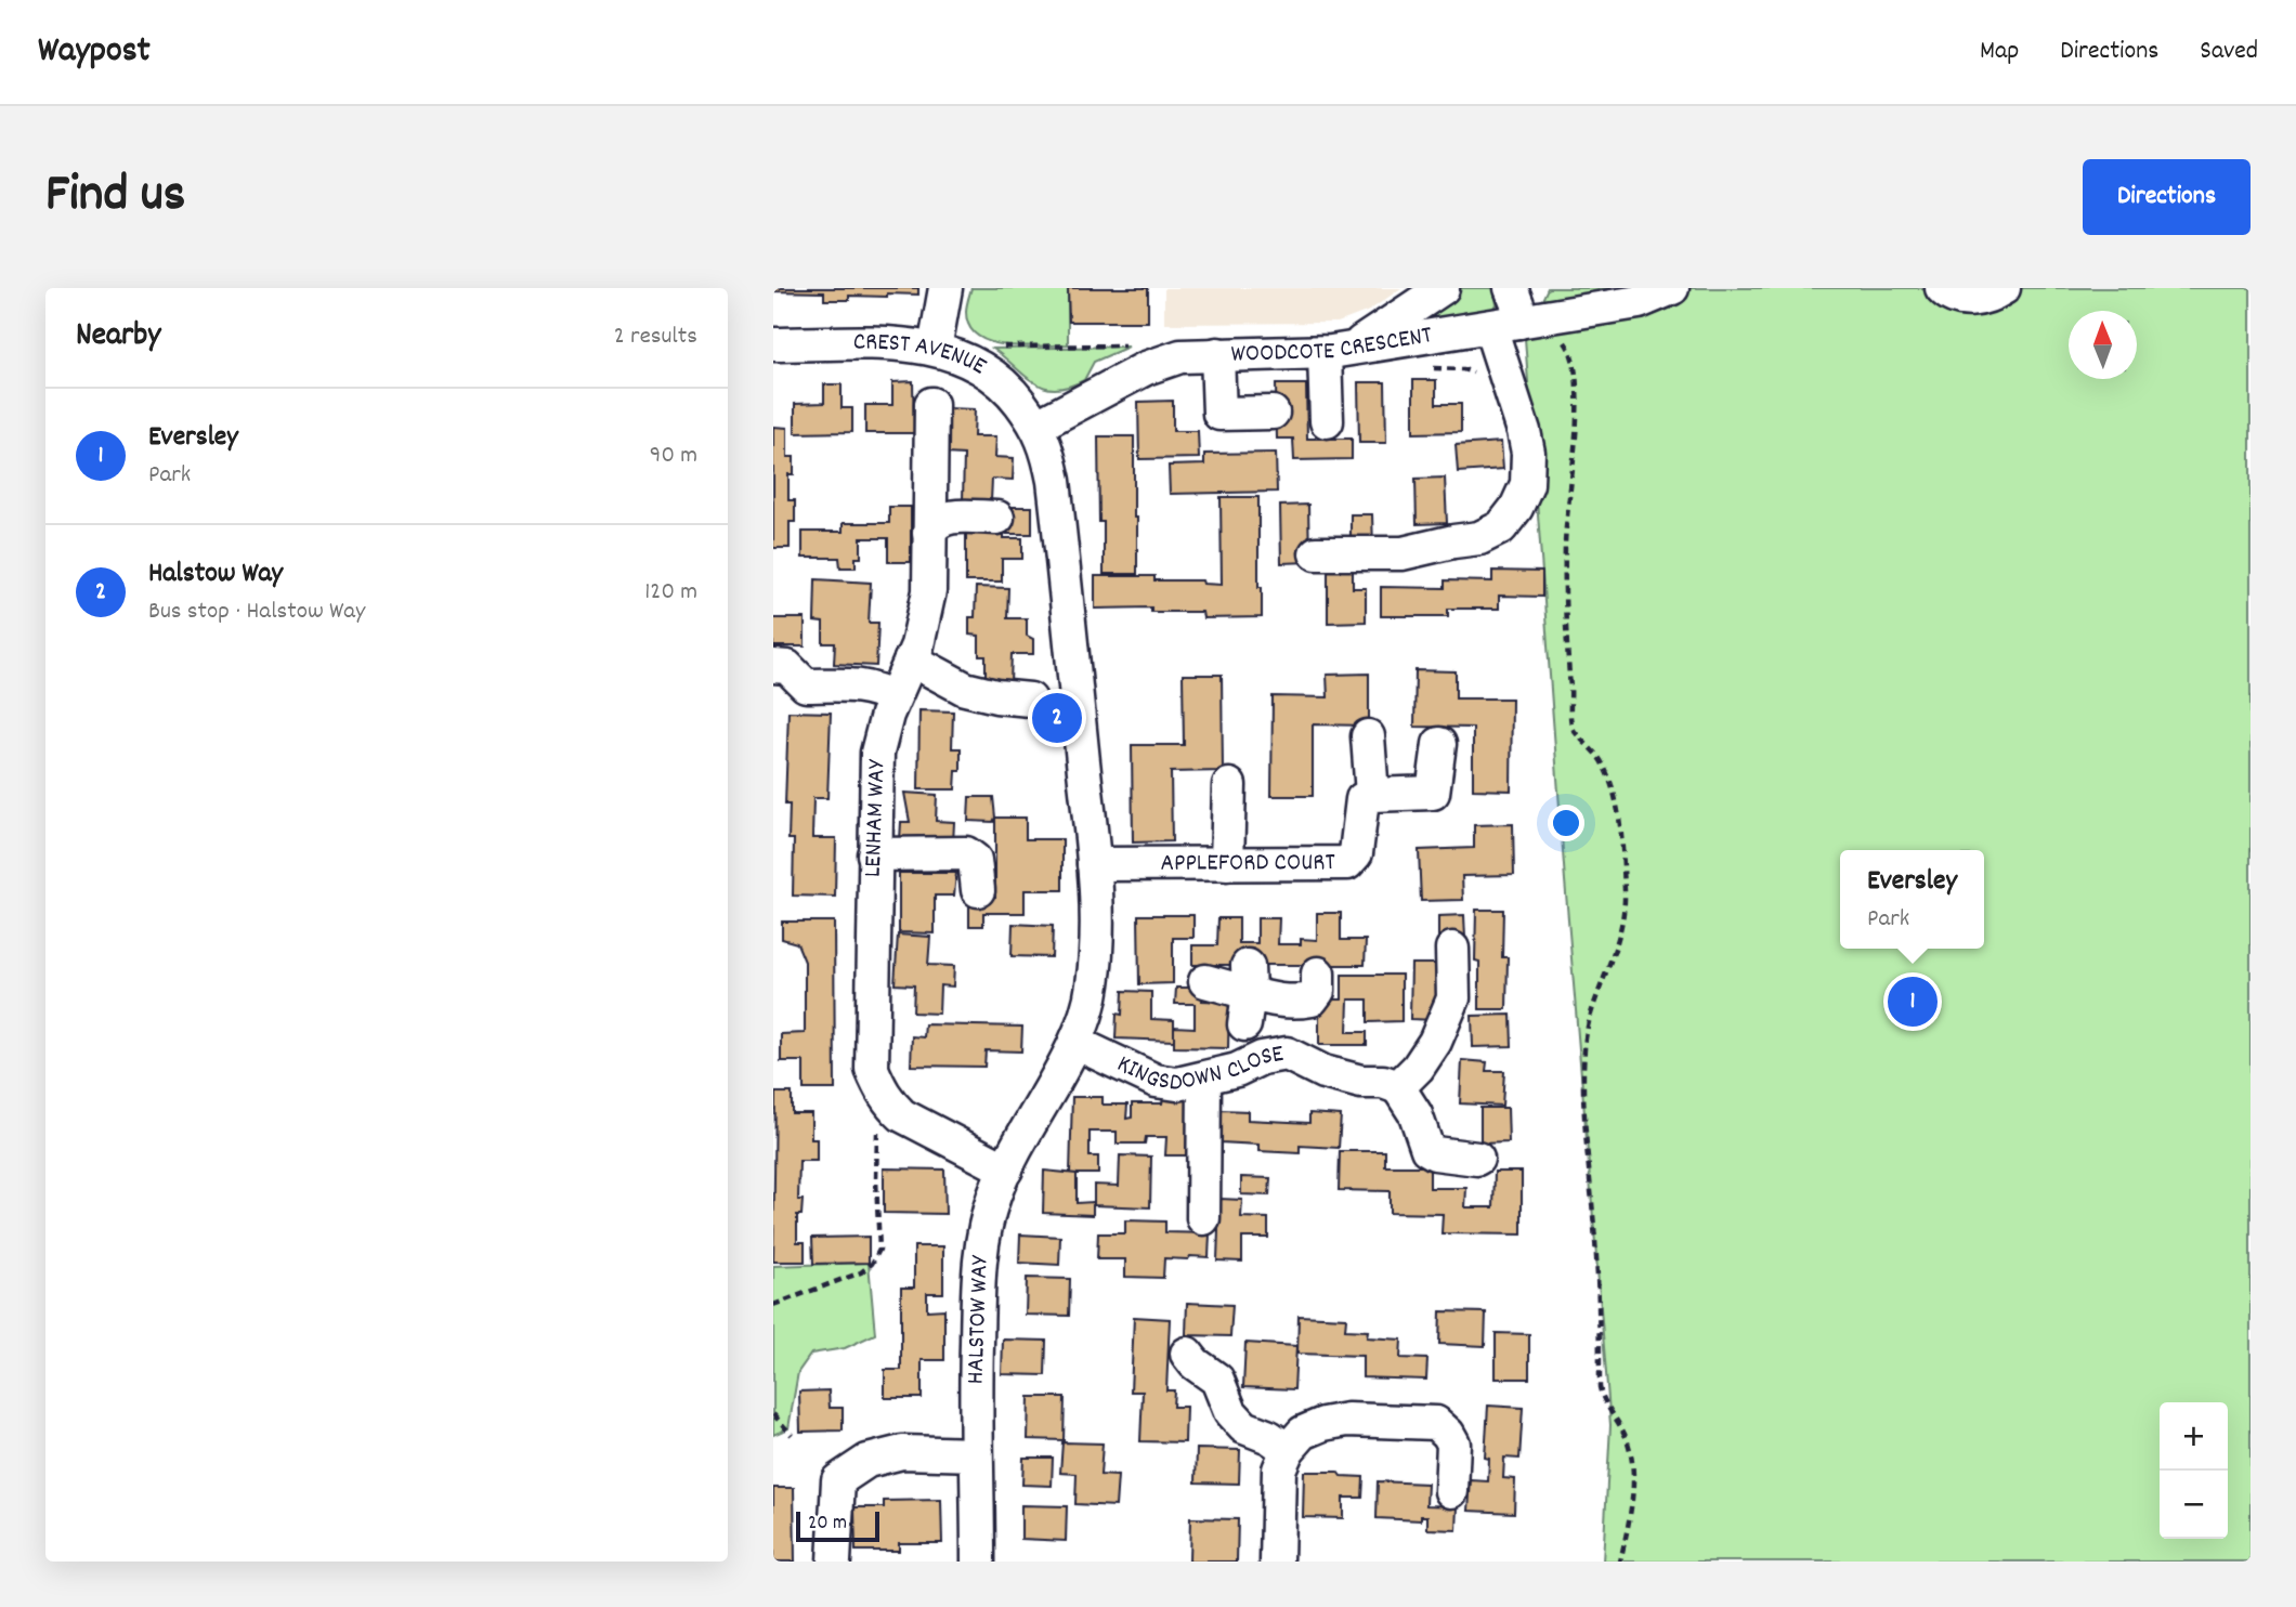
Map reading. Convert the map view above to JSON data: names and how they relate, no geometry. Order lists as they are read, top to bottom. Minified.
{"streets":{"street":["WOODCOTE CRESCENT","CREST AVENUE","LENHAM WAY","APPLEFORD COURT","KINGSDOWN CLOSE","HALSTOW WAY"]},"crossings":[["WOODCOTE CRESCENT","CREST AVENUE"],["WOODCOTE CRESCENT","HALSTOW WAY"],["CREST AVENUE","HALSTOW WAY"],["LENHAM WAY","HALSTOW WAY"],["APPLEFORD COURT","HALSTOW WAY"],["KINGSDOWN CLOSE","HALSTOW WAY"]],"scale_bar":"20 m","north":"top","page":{"header":"Waypost","nav":["Map","Directions","Saved"],"title":"Find us","buttons":"Directions","heading":["Nearby","2 results"],"list":[{"mark":"1","name":"Eversley","note":"Park","value":"90 m"},{"mark":"2","name":"Halstow Way","note":"Bus stop · Halstow Way","value":"120 m"}],"pins":["2","1"],"popup":["Eversley","Park"],"map_buttons":["+","−"],"scale":"20 m"}}
